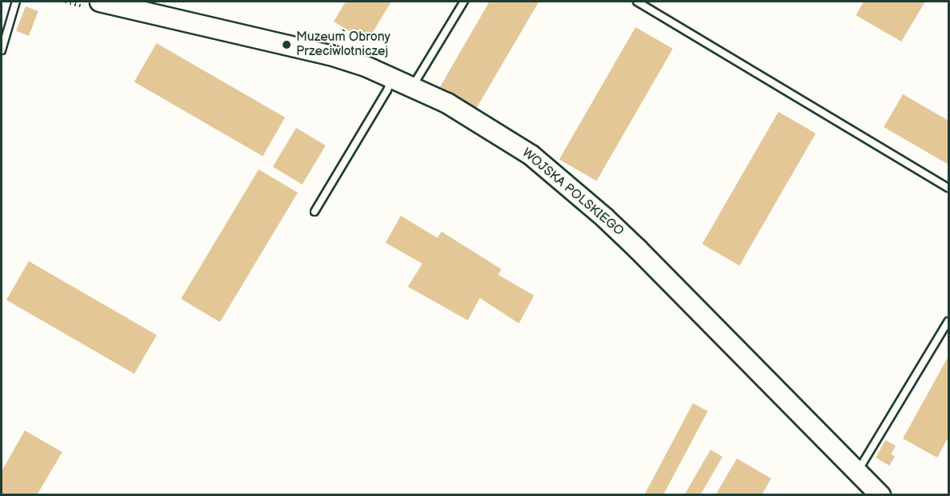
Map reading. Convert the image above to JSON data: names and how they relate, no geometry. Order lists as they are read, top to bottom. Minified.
{"streets":{"street":["WOJSKA POLSKIEGO"]},"places":["Muzeum Obrony Przeciwlotniczej"]}
